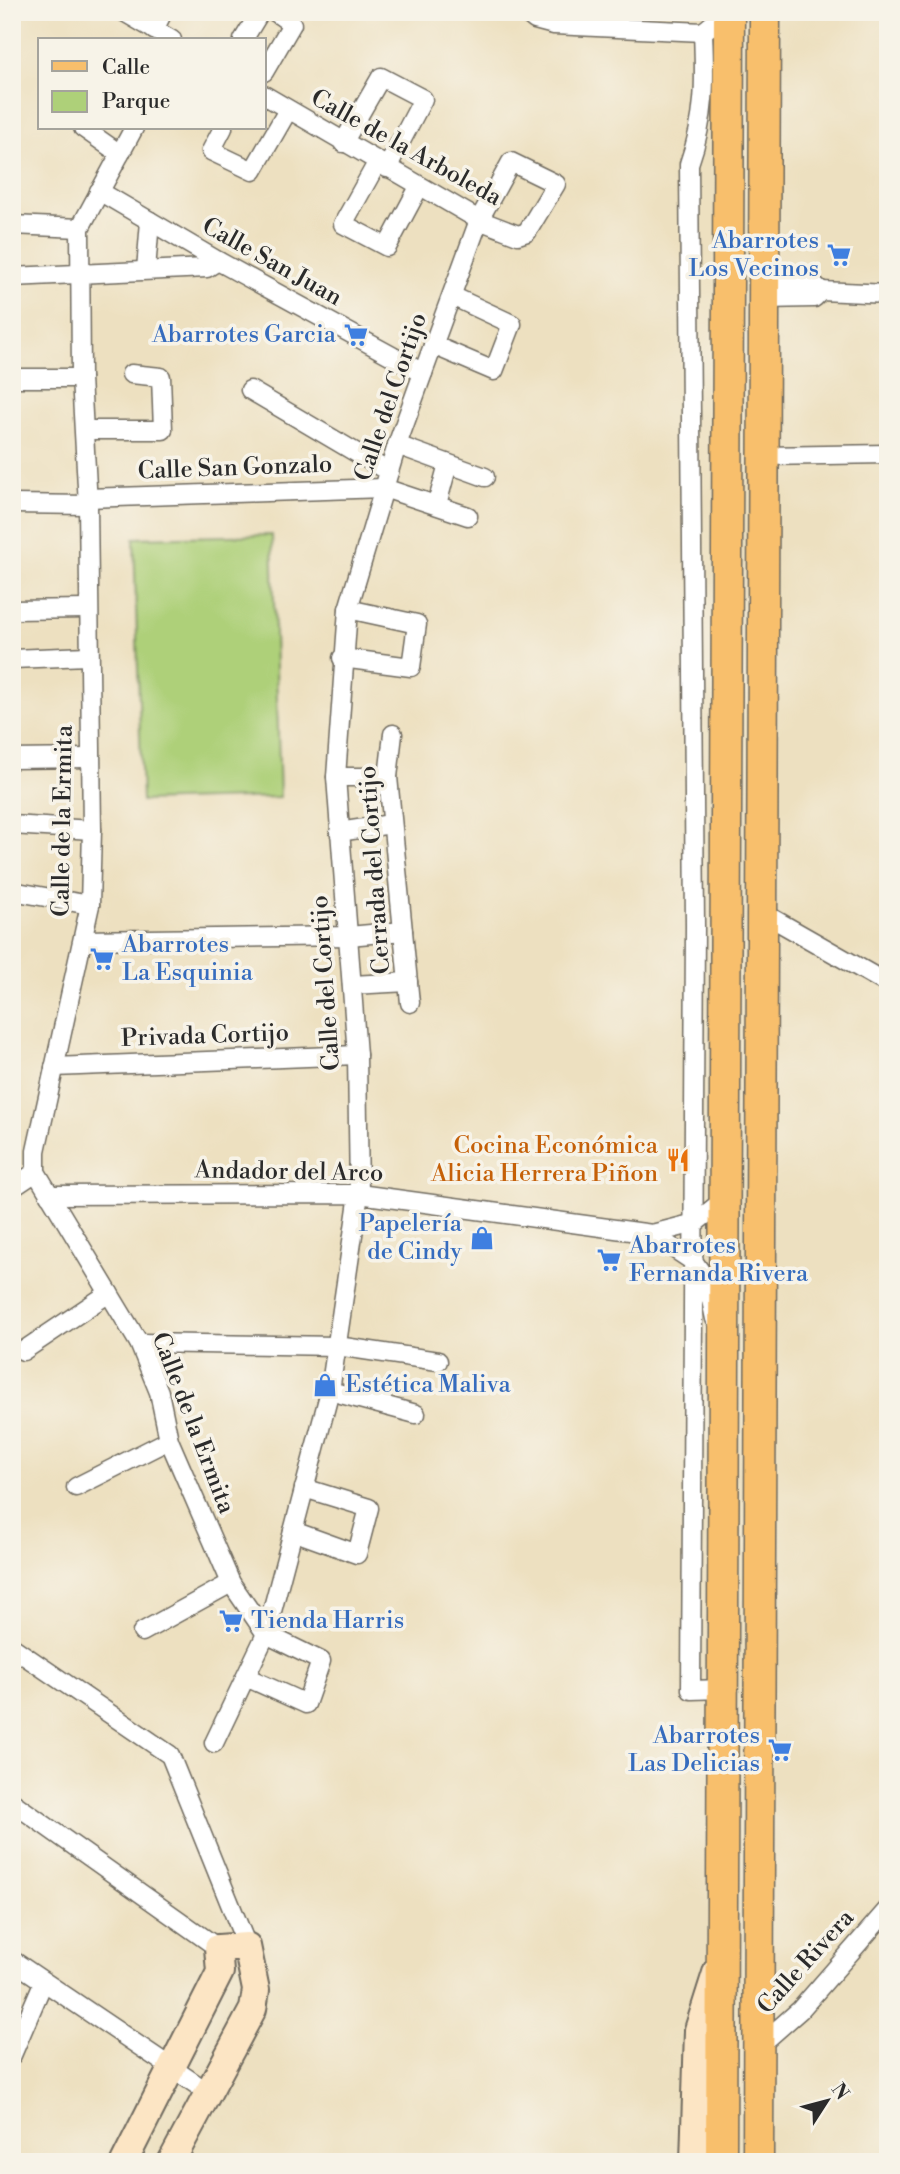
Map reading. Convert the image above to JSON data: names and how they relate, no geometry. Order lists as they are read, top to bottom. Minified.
{"streets":{"street":["Calle de la Arboleda","Calle San Juan","Calle del Cortijo","Calle San Gonzalo","Calle de la Ermita","Cerrada del Cortijo","Privada Cortijo","Andador del Arco","Calle Rivera"]},"crossings":[["Calle de la Arboleda","Calle del Cortijo"],["Calle San Juan","Calle del Cortijo"],["Calle San Juan","Calle de la Ermita"],["Calle del Cortijo","Calle San Gonzalo"],["Calle del Cortijo","Calle de la Ermita"],["Calle del Cortijo","Privada Cortijo"],["Calle del Cortijo","Andador del Arco"],["Calle San Gonzalo","Calle de la Ermita"],["Calle de la Ermita","Privada Cortijo"],["Calle de la Ermita","Andador del Arco"]],"places":{"supermarket":["Abarrotes Los Vecinos","Abarrotes Garcia","Abarrotes La Esquinia","Abarrotes Fernanda Rivera","Tienda Harris","Abarrotes Las Delicias"],"restaurant":["Cocina Económica Alicia Herrera Piñon"],"shop":["Papelería de Cindy","Estética Maliva"]},"legend":["Calle","Parque"],"north":"top right"}
